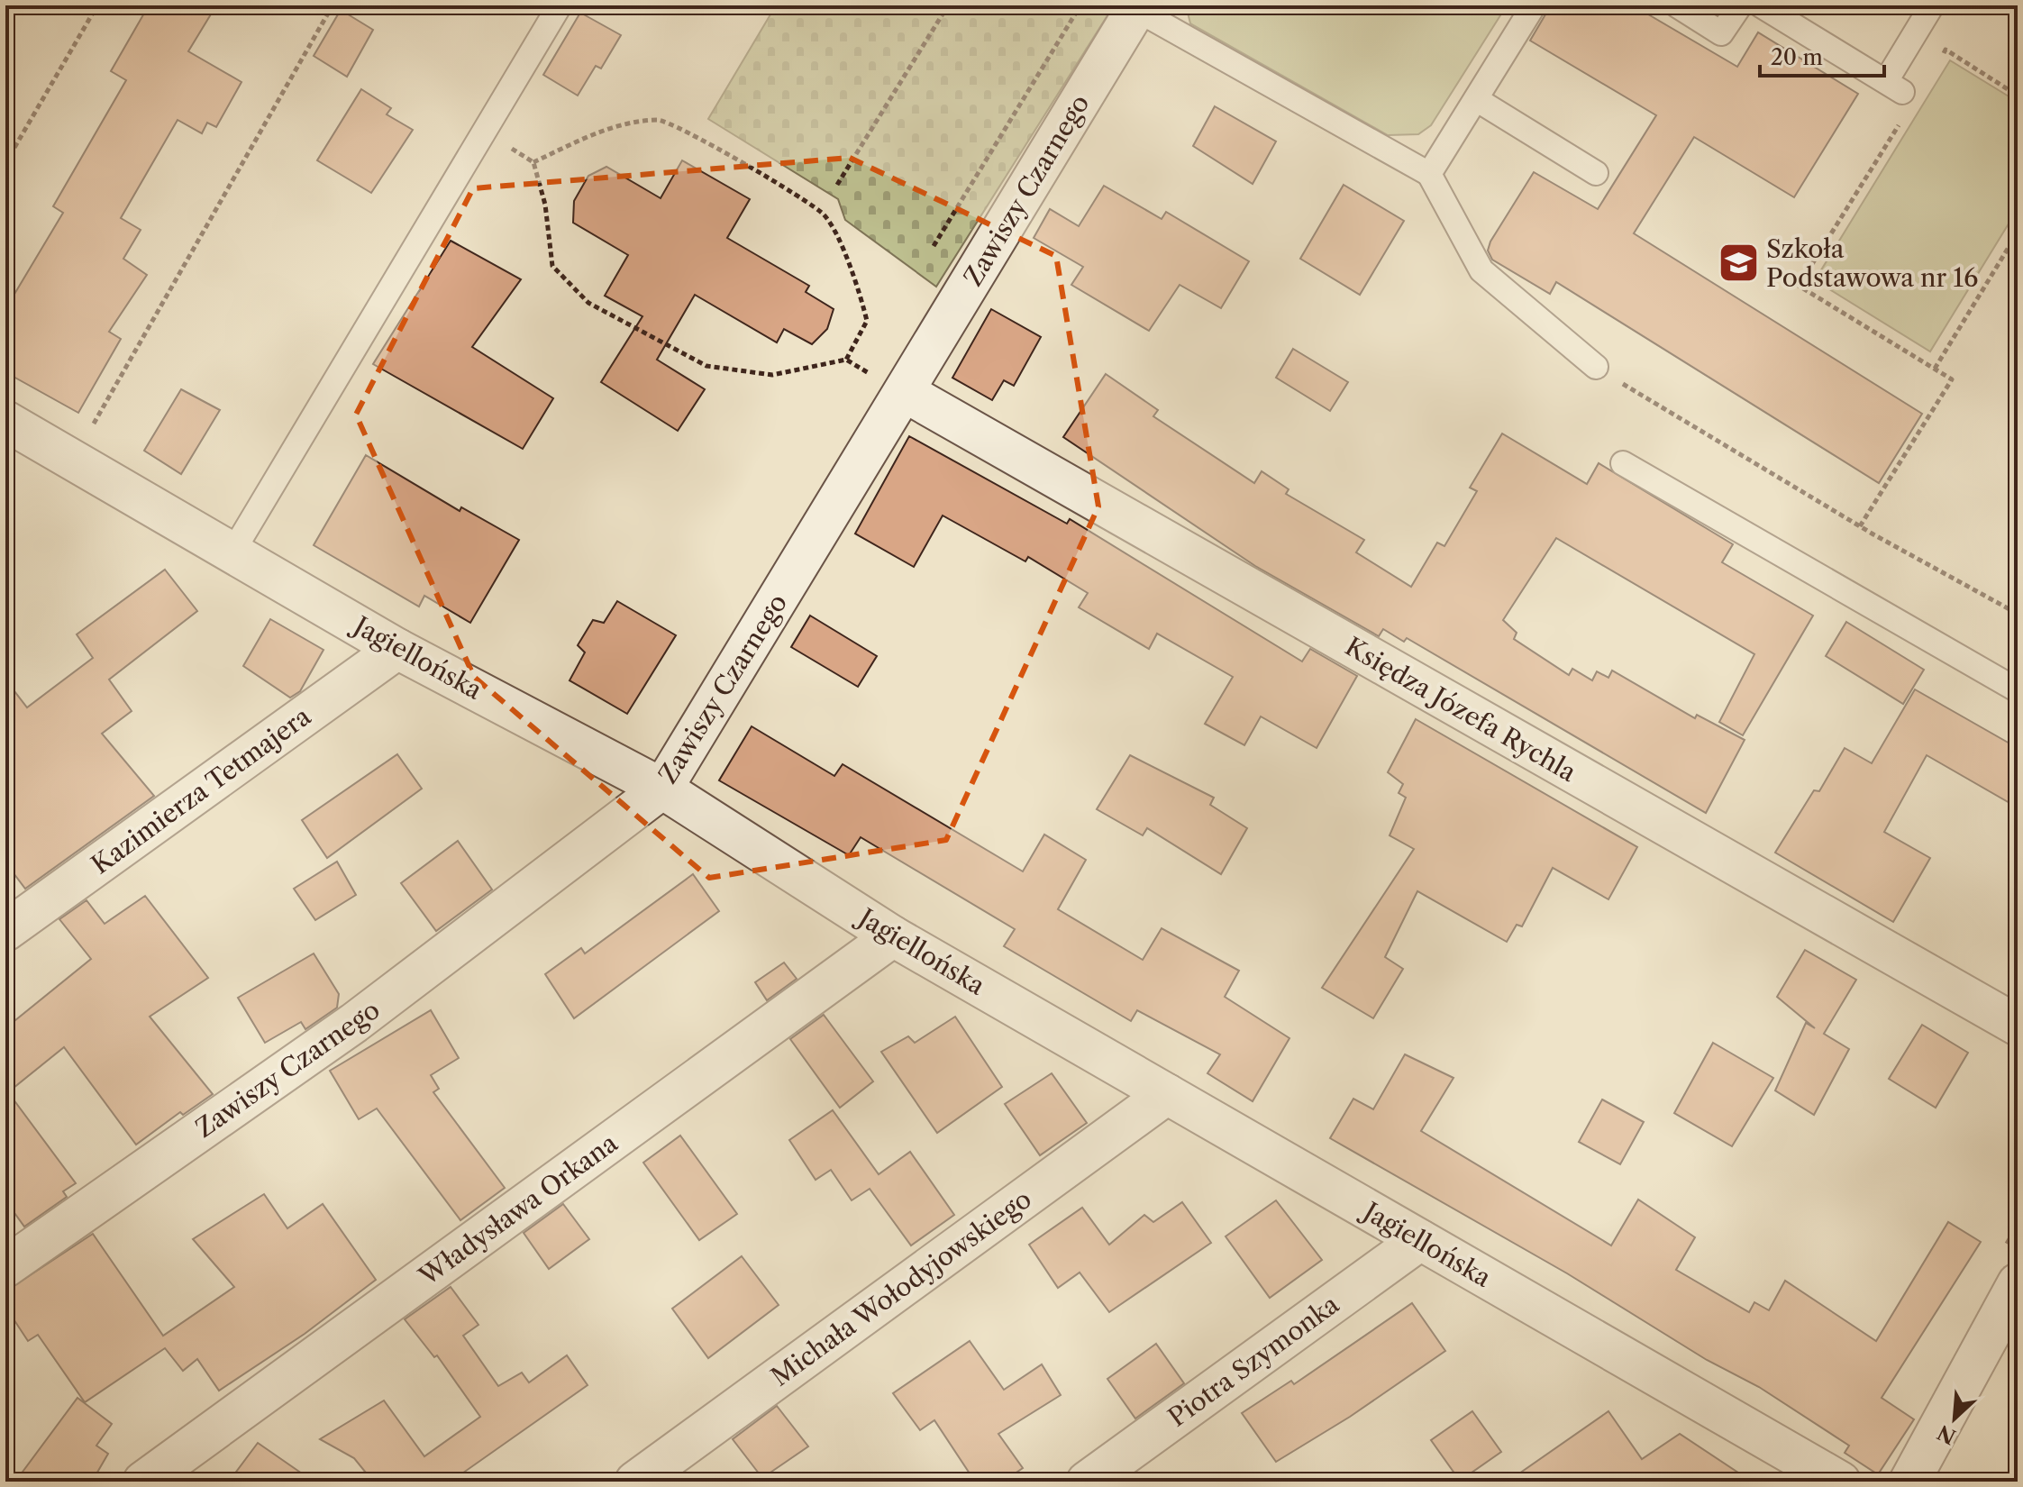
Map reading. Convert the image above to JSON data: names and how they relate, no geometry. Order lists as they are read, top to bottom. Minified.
{"streets":{"street":["Zawiszy Czarnego","Jagiellońska","Księdza Józefa Rychla","Kazimierza Tetmajera","Władysława Orkana","Michała Wołodyjowskiego","Piotra Szymonka"]},"crossings":[["Zawiszy Czarnego","Jagiellońska"],["Zawiszy Czarnego","Księdza Józefa Rychla"],["Jagiellońska","Kazimierza Tetmajera"],["Jagiellońska","Władysława Orkana"],["Jagiellońska","Michała Wołodyjowskiego"],["Jagiellońska","Piotra Szymonka"]],"places":{"school or university":["Szkoła Podstawowa nr 16"]},"scale_bar":"20 m","north":"bottom left"}
